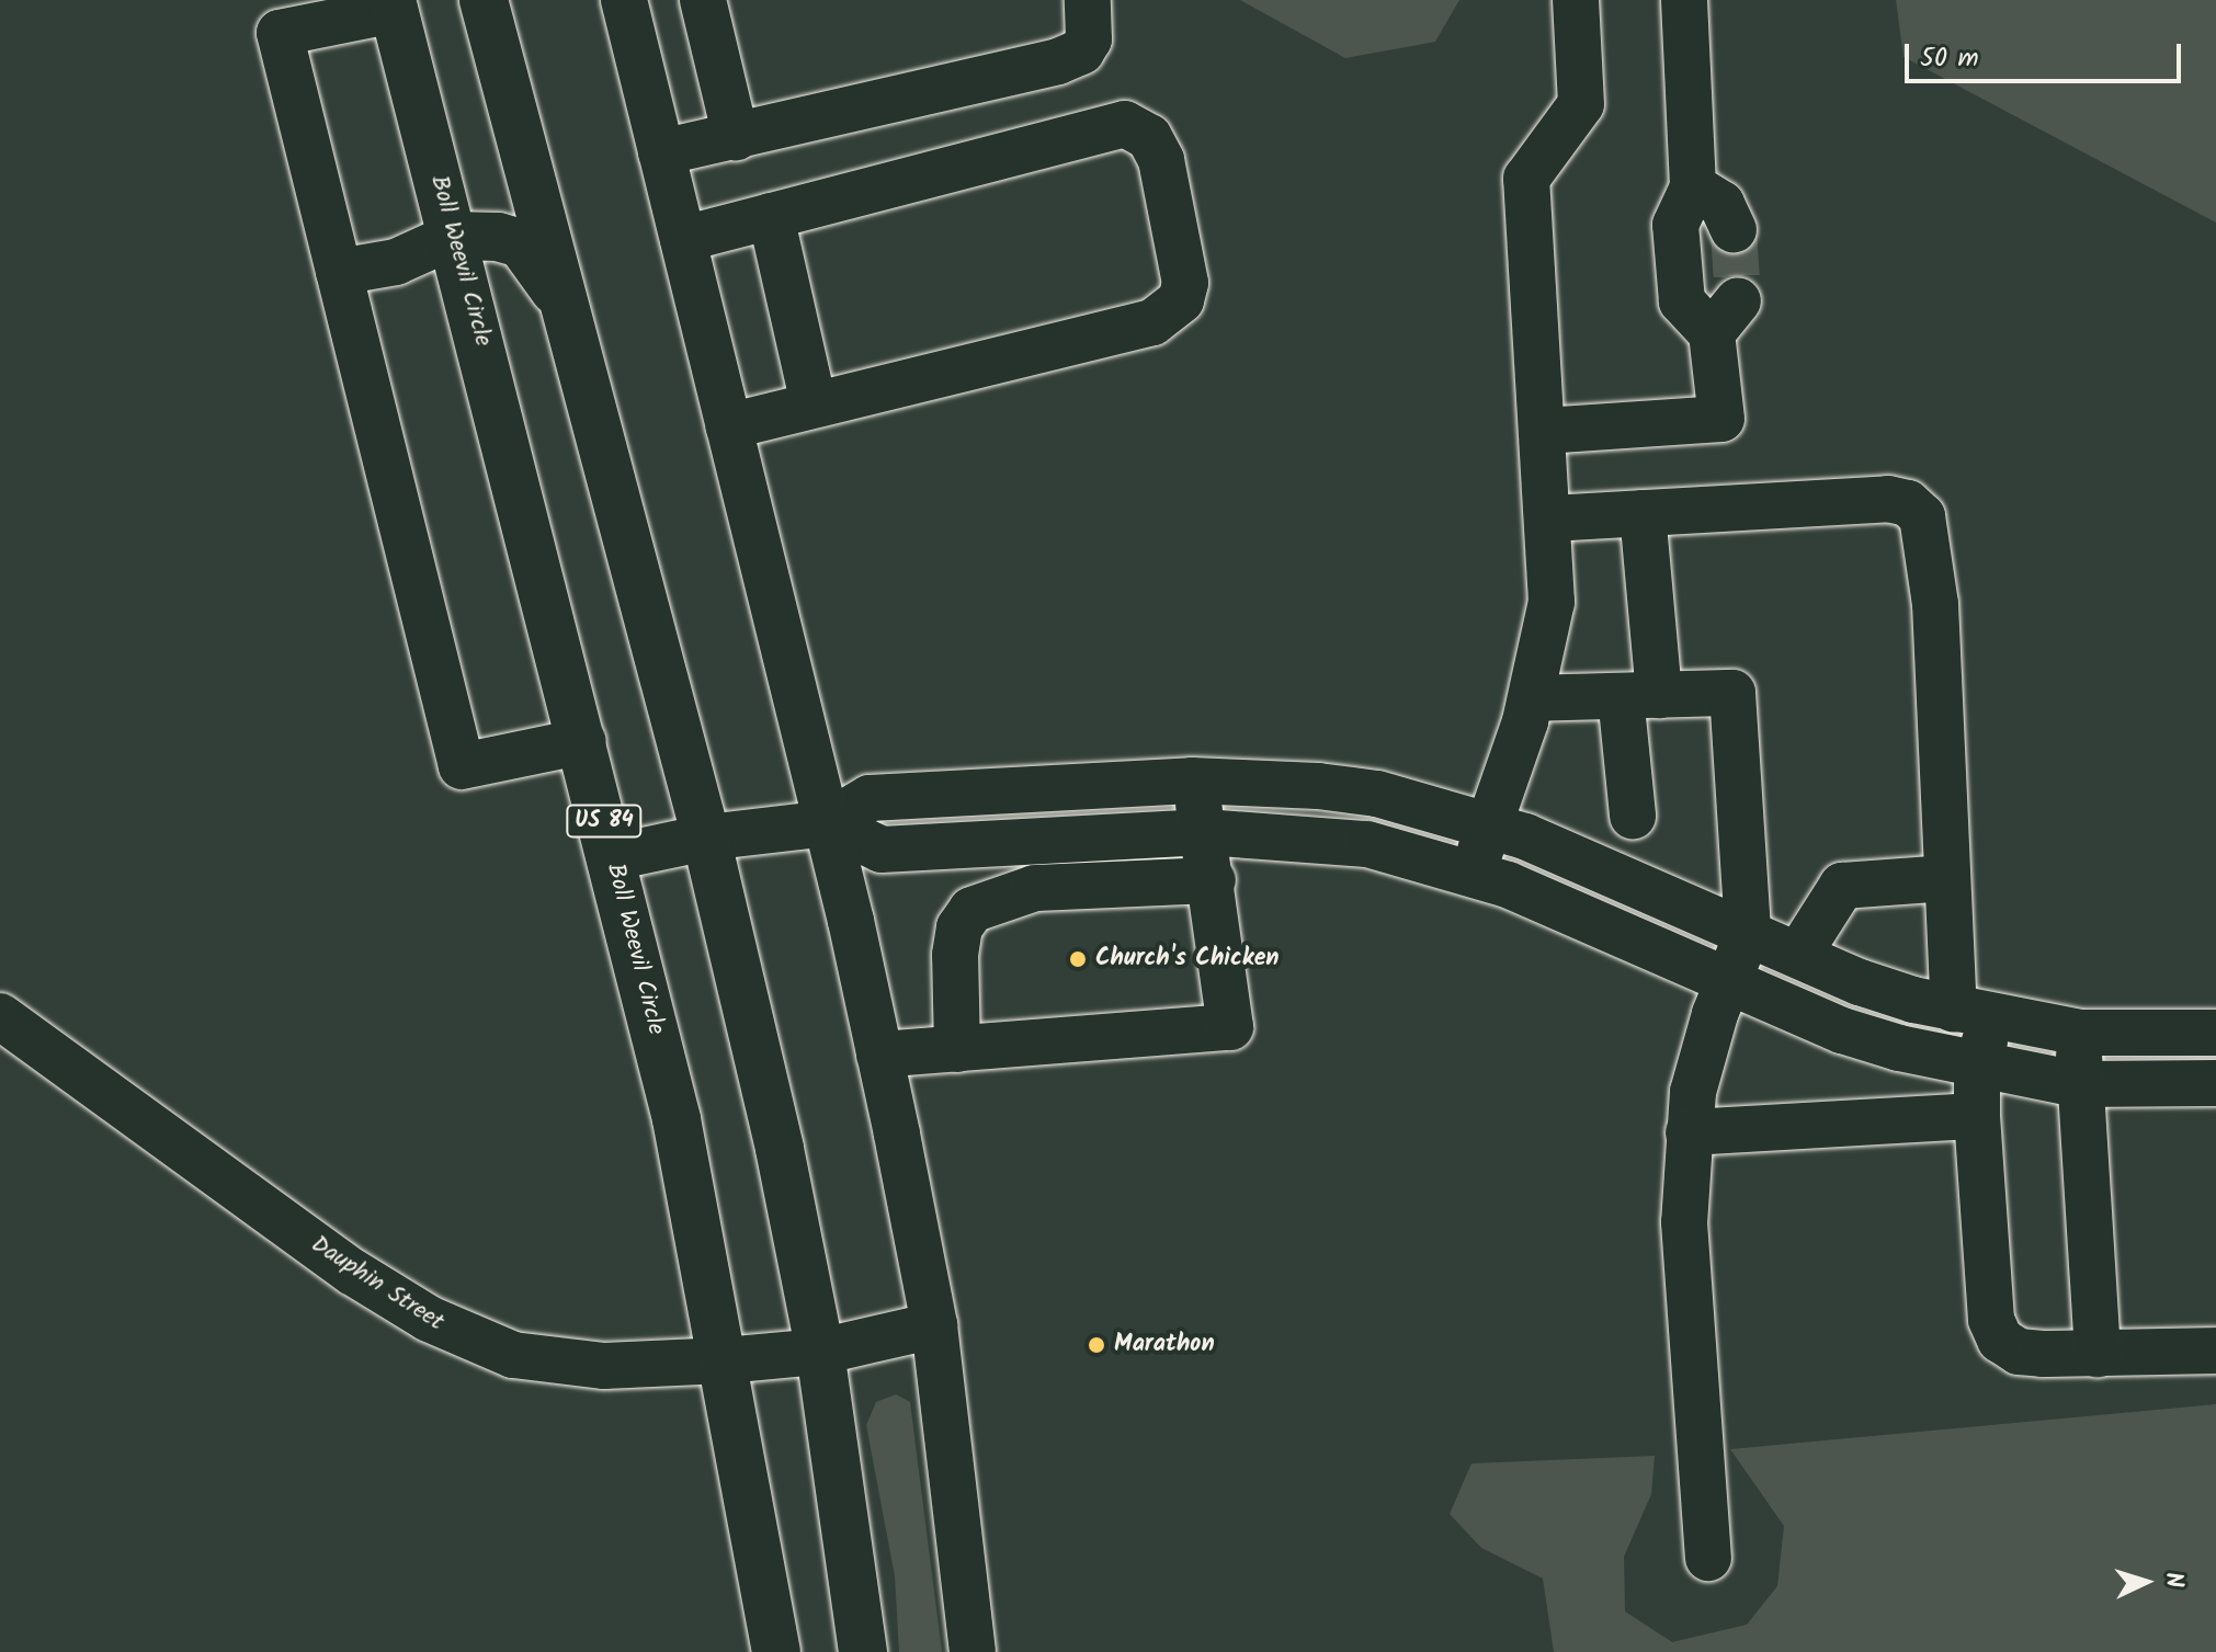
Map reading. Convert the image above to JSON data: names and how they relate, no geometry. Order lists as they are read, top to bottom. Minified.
{"streets":{"highway":["Boll Weevil Circle","US 84"],"street":["Dauphin Street"]},"crossings":[["Boll Weevil Circle","Dauphin Street"]],"places":["Church's Chicken","Marathon"],"scale_bar":"50 m","north":"right"}
